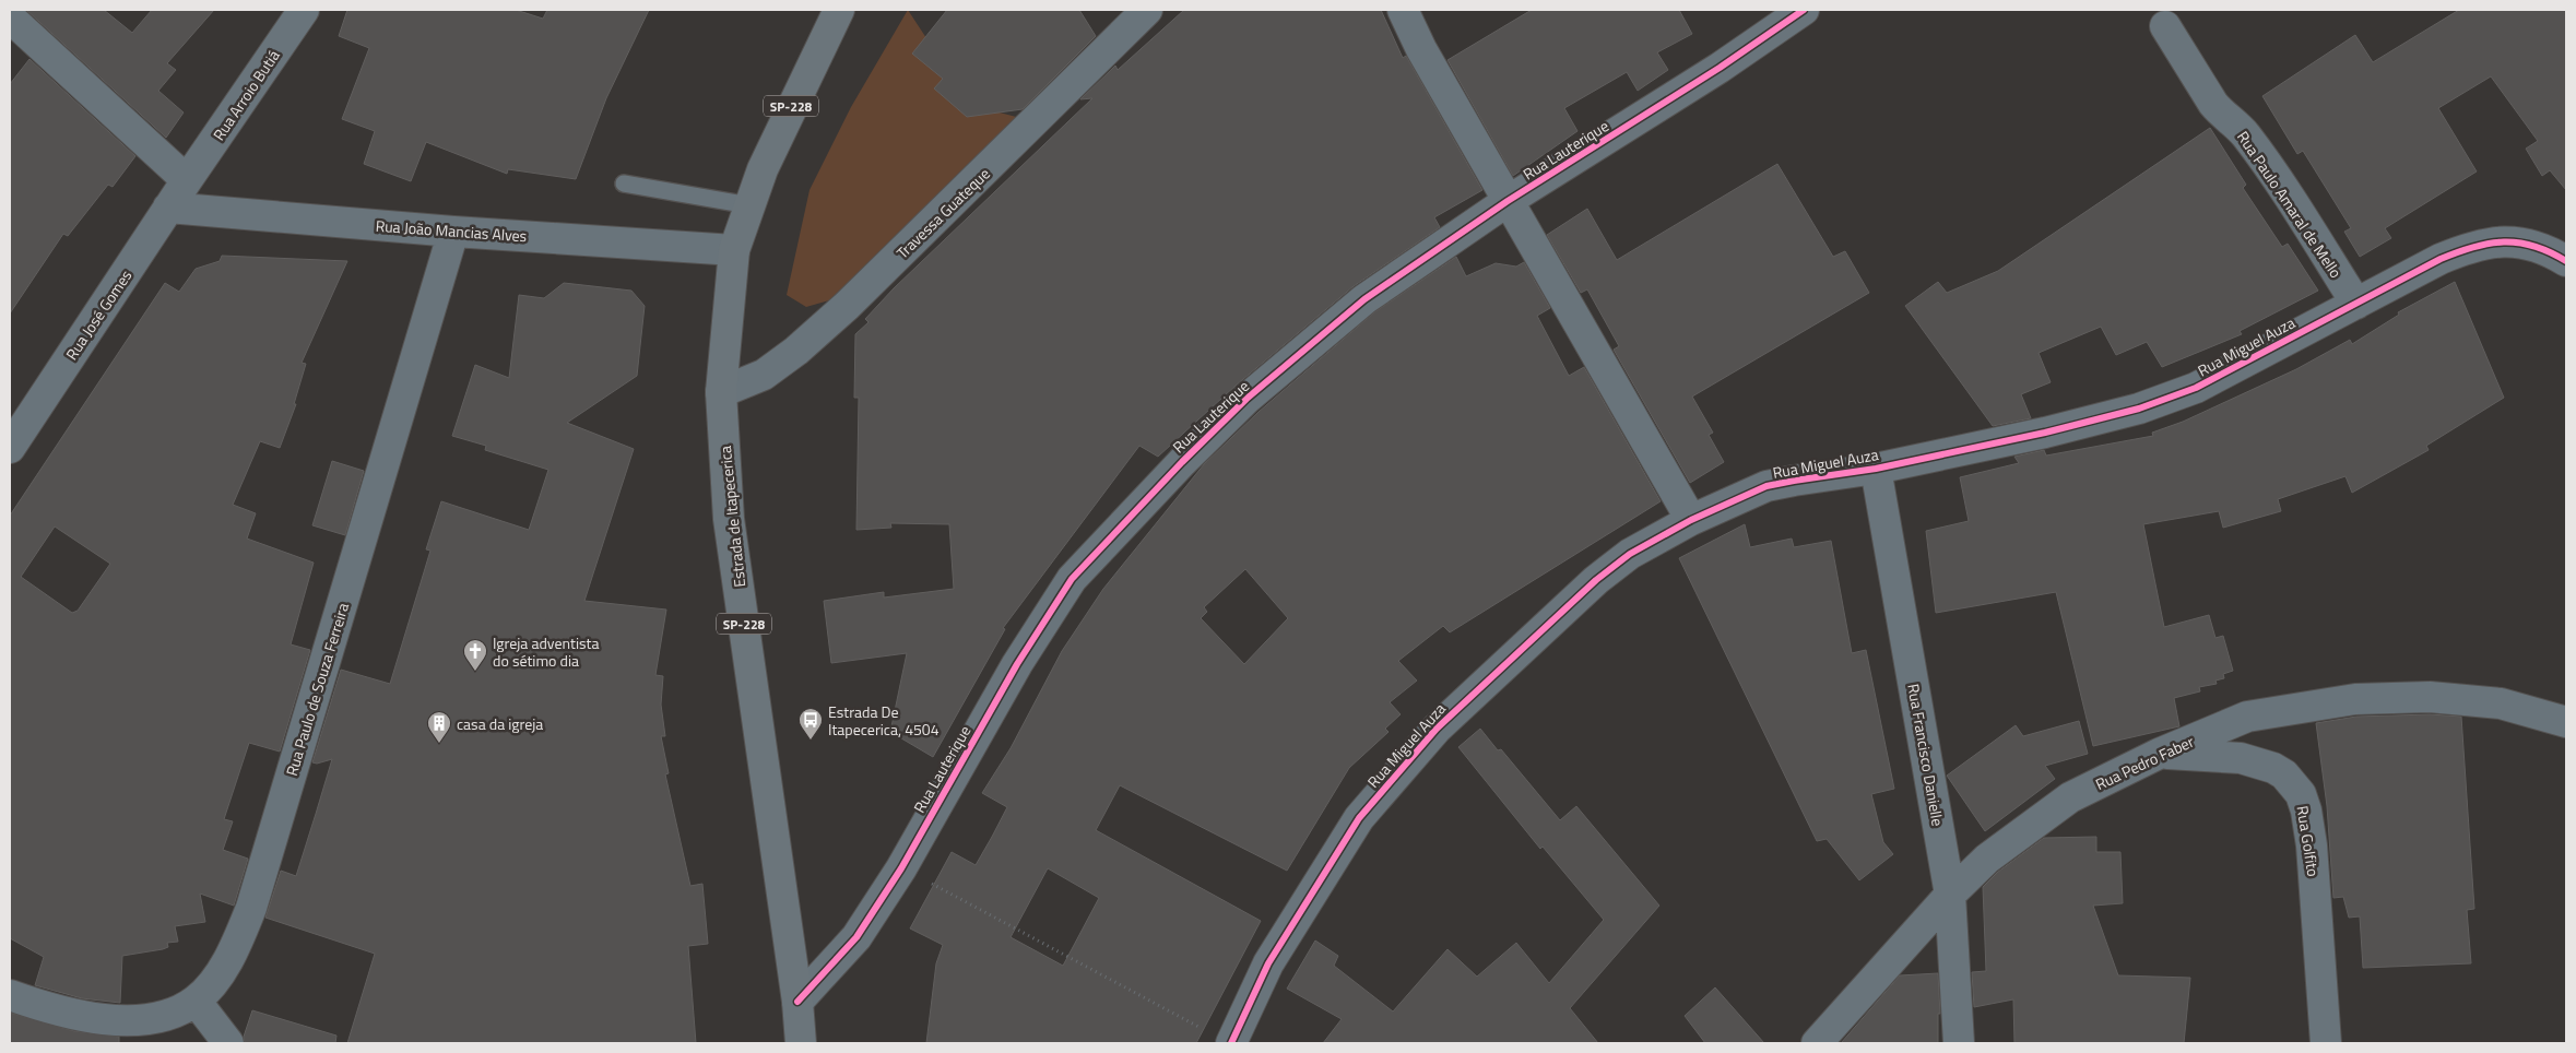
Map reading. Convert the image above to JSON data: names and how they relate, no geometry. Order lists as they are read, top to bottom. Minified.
{"streets":{"main road":["SP-228","Estrada de Itapecerica"],"street":["Rua Arroio Butiá","Rua Lauterique","Rua Paulo Amaral de Mello","Travessa Guateque","Rua João Mancias Alves","Rua José Gomes","Rua Miguel Auza","Rua Paulo de Souza Ferreira","Rua Francisco Danielle","Rua Pedro Faber","Rua Golfito"]},"crossings":[["Rua Arroio Butiá","Rua José Gomes"],["Rua Lauterique","Estrada de Itapecerica"],["Rua Paulo Amaral de Mello","Rua Miguel Auza"],["Travessa Guateque","Estrada de Itapecerica"],["Rua João Mancias Alves","Rua José Gomes"],["Rua João Mancias Alves","Estrada de Itapecerica"],["Rua João Mancias Alves","Rua Paulo de Souza Ferreira"],["Rua Miguel Auza","Rua Francisco Danielle"],["Rua Francisco Danielle","Rua Pedro Faber"],["Rua Pedro Faber","Rua Golfito"]],"places":{"church":["Igreja adventista do sétimo dia"],"bus stop":["Estrada De Itapecerica, 4504"],"building":["casa da igreja"]}}
